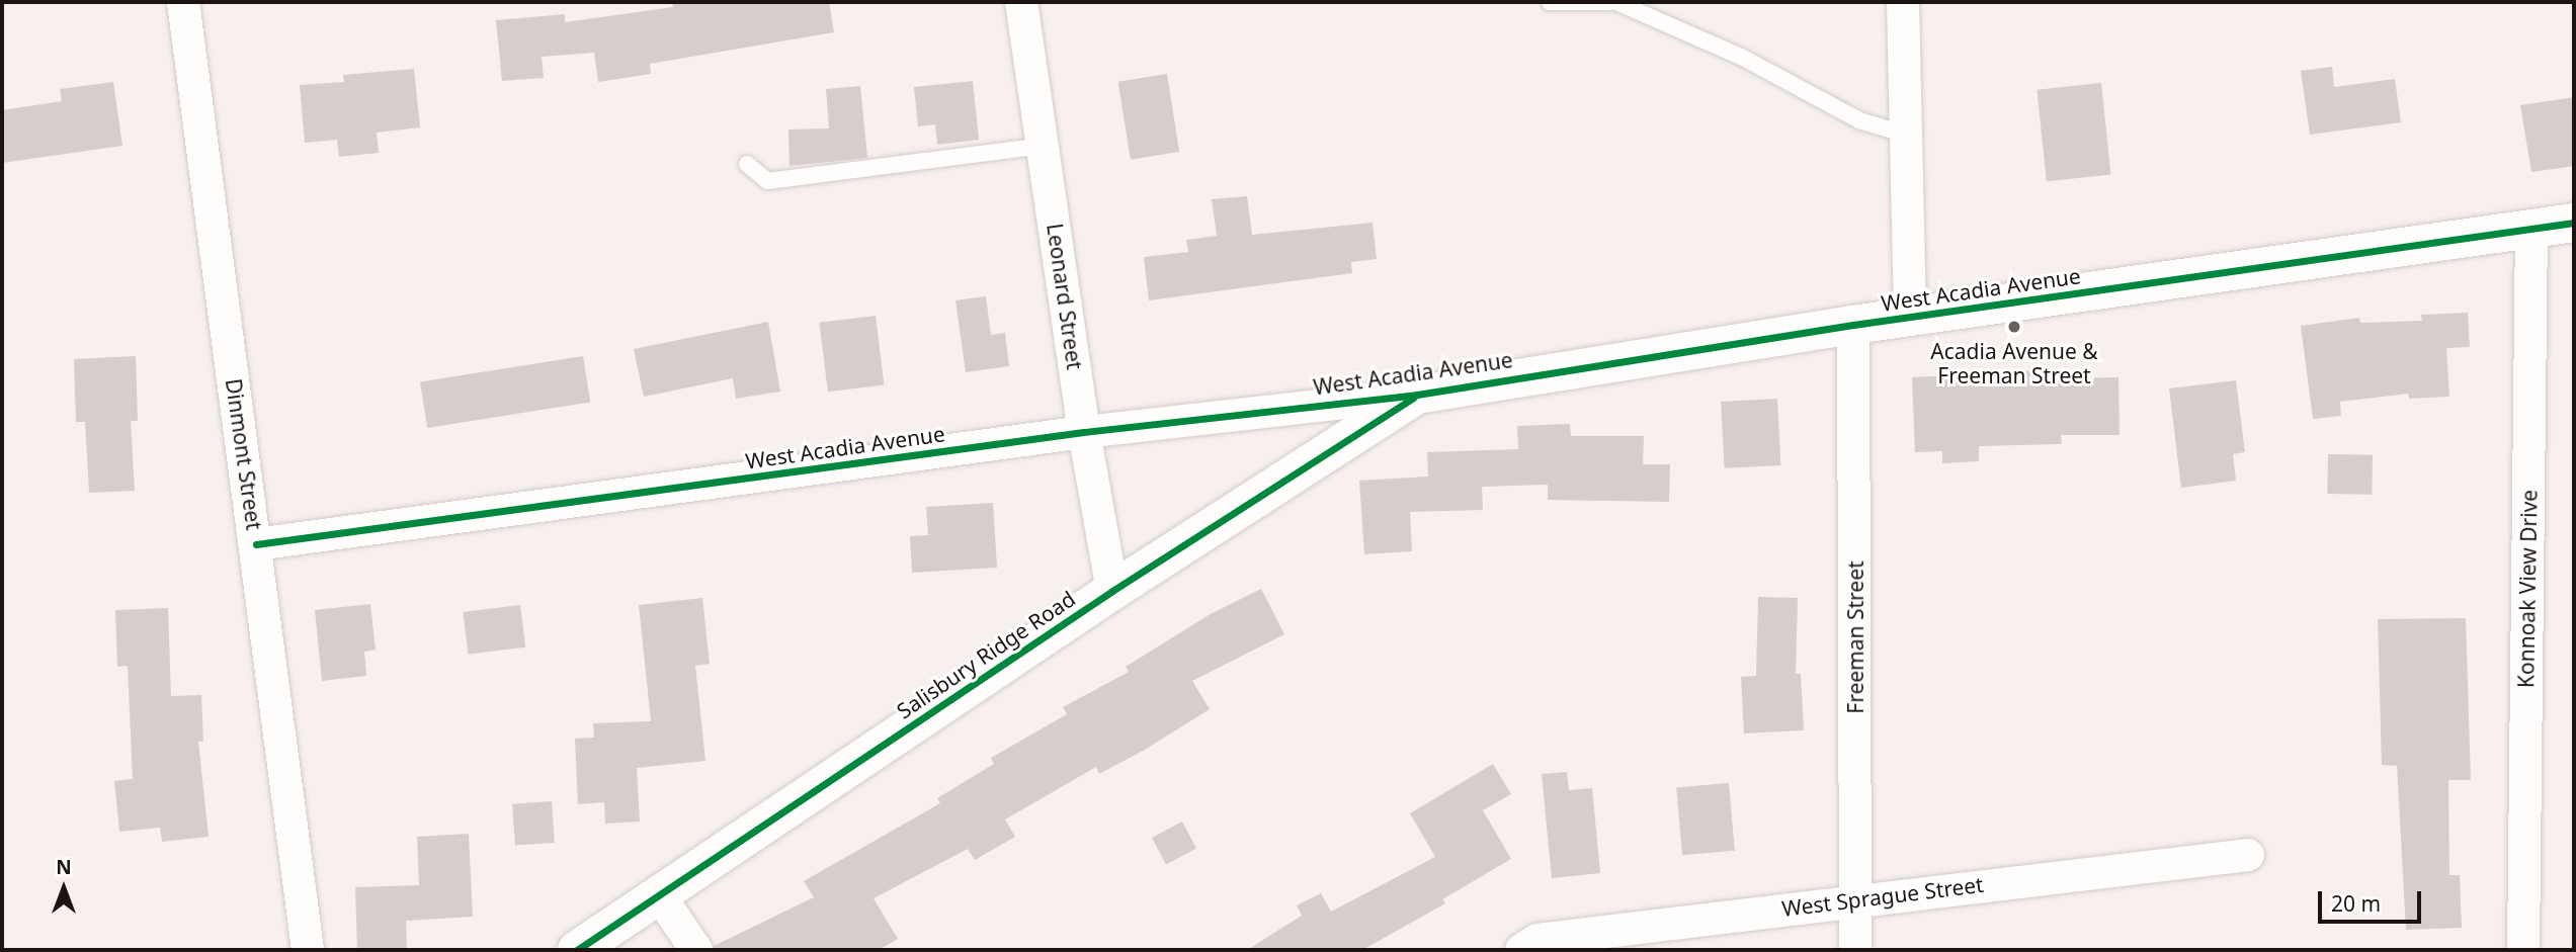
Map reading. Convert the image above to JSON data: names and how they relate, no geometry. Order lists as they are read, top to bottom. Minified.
{"streets":{"street":["West Acadia Avenue","Leonard Street","Dinmont Street","Konnoak View Drive","Freeman Street","Salisbury Ridge Road","West Sprague Street"]},"crossings":[["West Acadia Avenue","Leonard Street"],["West Acadia Avenue","Dinmont Street"],["West Acadia Avenue","Konnoak View Drive"],["West Acadia Avenue","Freeman Street"],["West Acadia Avenue","Salisbury Ridge Road"],["Leonard Street","Salisbury Ridge Road"],["Freeman Street","West Sprague Street"]],"places":["Acadia Avenue & Freeman Street"],"scale_bar":"20 m","north":"top"}
